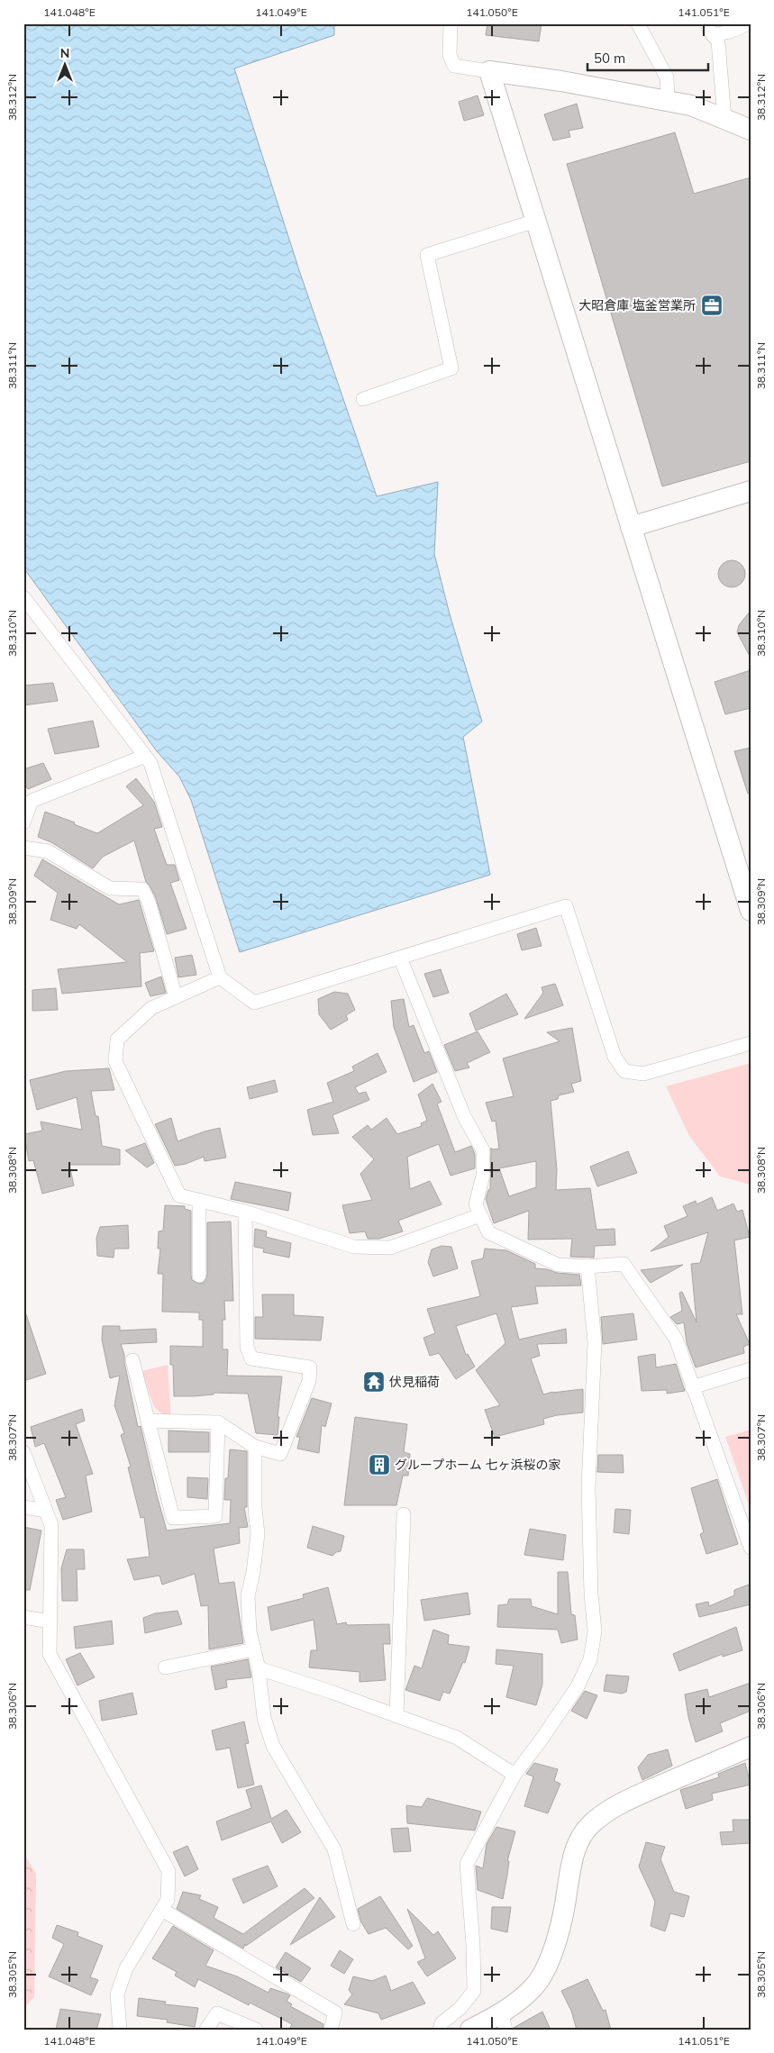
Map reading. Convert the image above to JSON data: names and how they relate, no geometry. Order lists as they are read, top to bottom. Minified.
{"places":{"office":["大昭倉庫 塩釜営業所"],"temple":["伏見稲荷"],"building":["グループホーム 七ヶ浜桜の家"]},"scale_bar":"50 m","north":"top","coordinates":["141.048°E","141.049°E","141.050°E","141.051°E","38.312°N","38.311°N","38.310°N","38.309°N","38.308°N","38.307°N","38.306°N","38.305°N"]}
